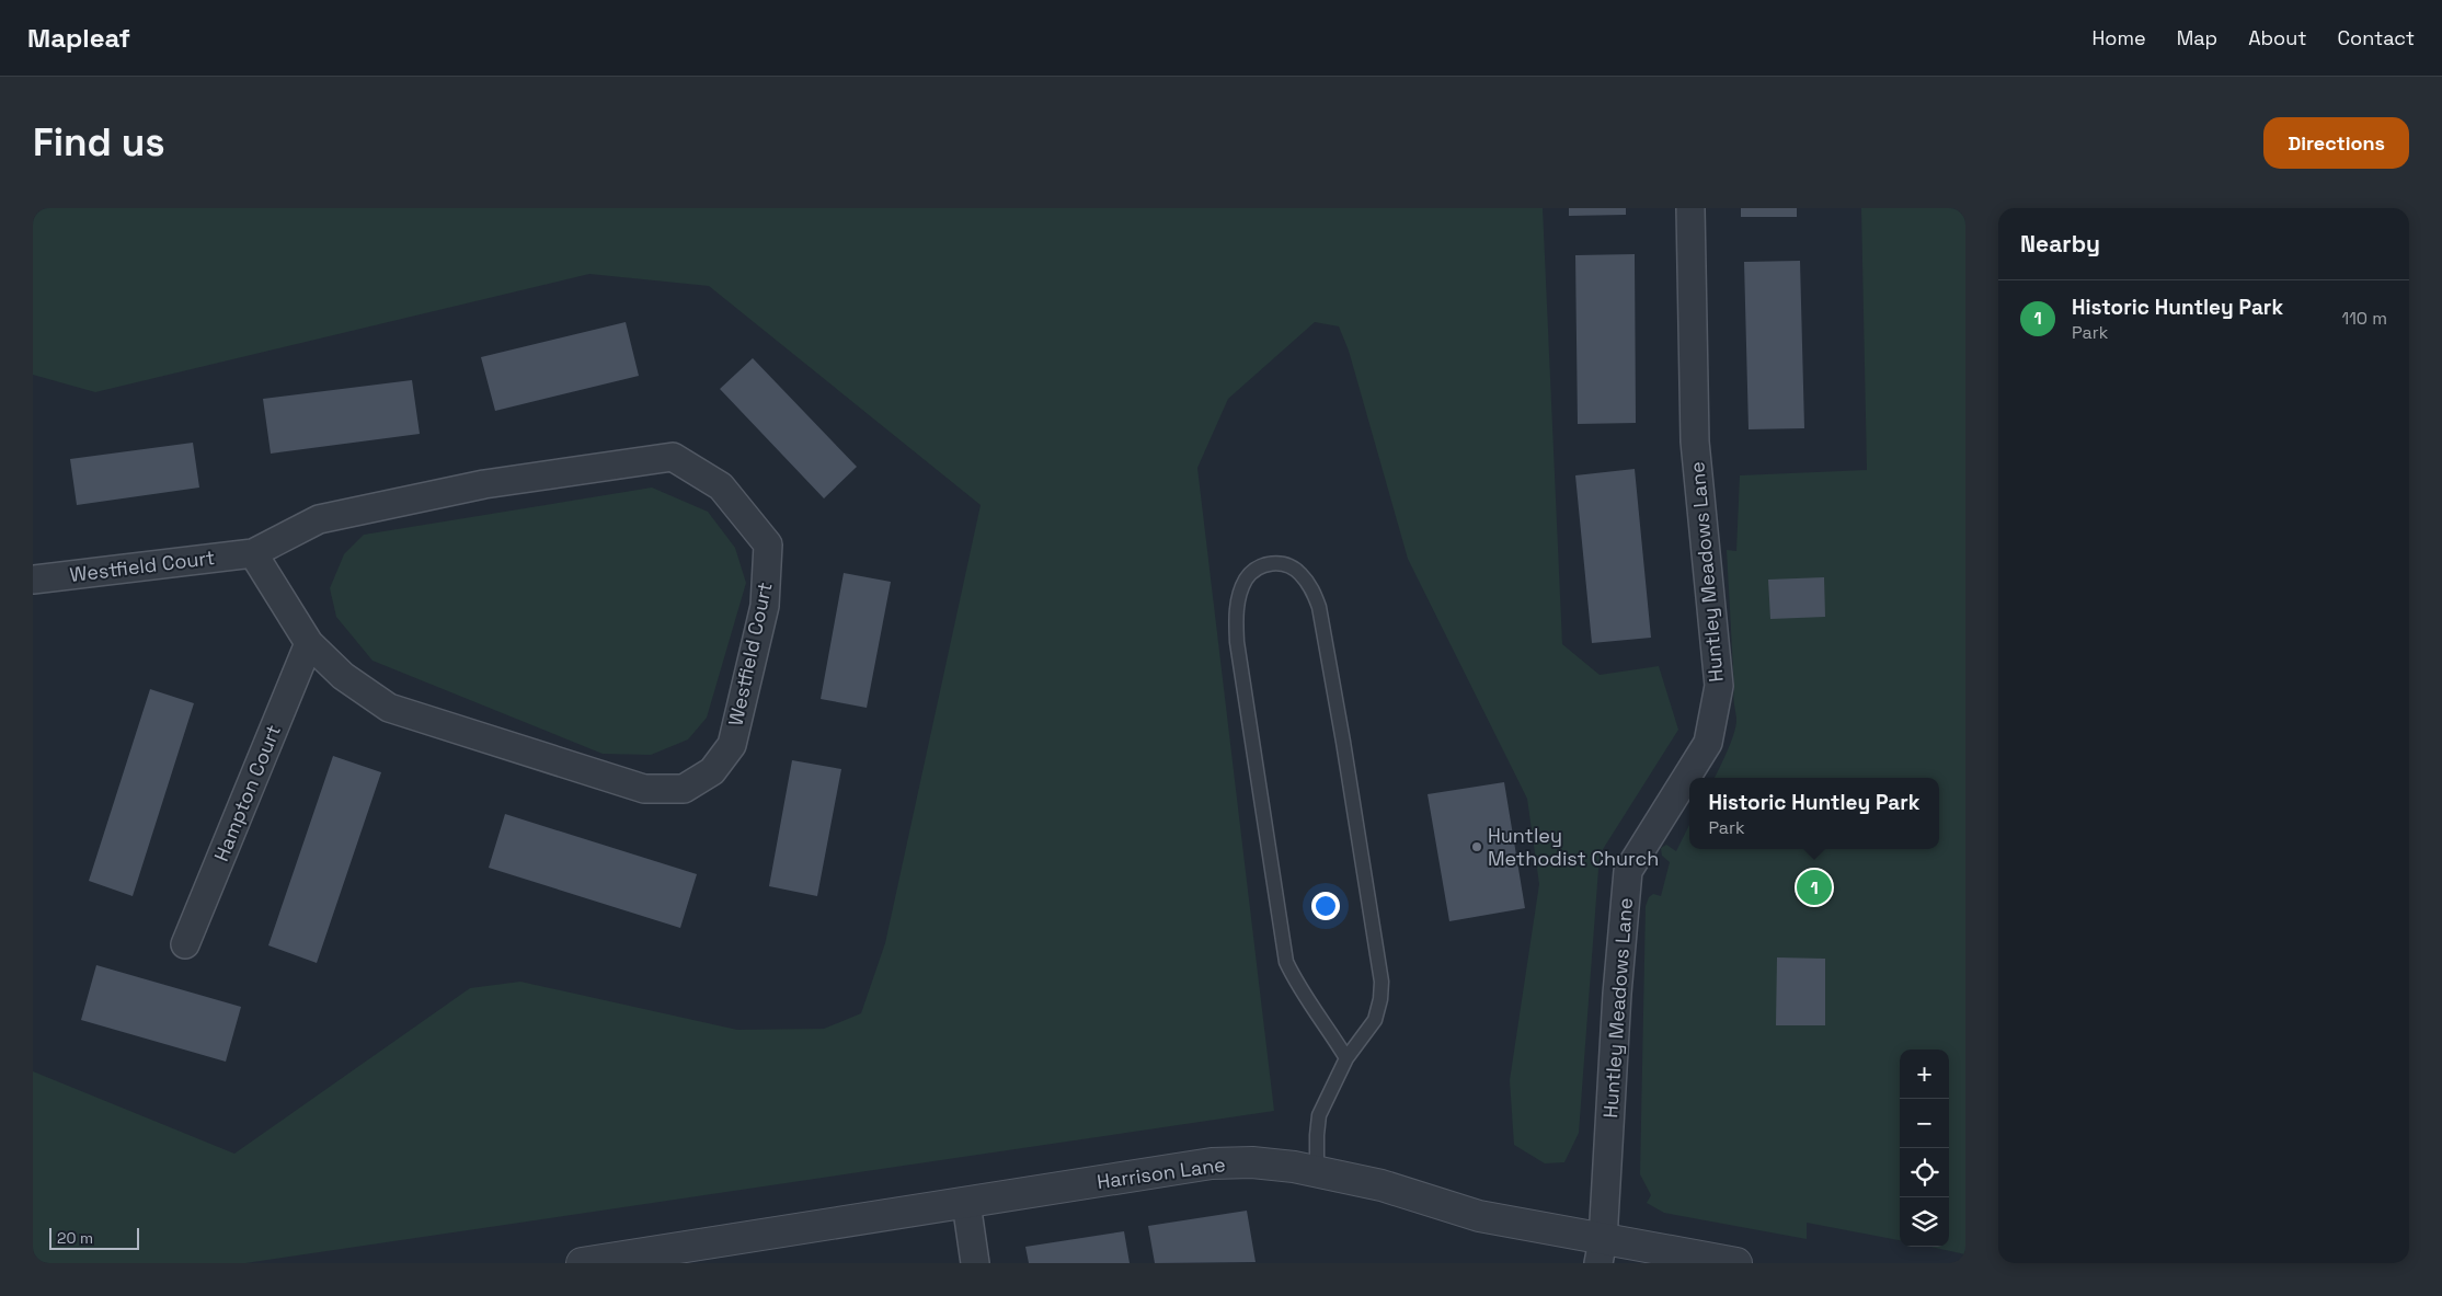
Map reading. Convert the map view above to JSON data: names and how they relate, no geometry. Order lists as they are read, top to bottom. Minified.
{"streets":{"street":["Westfield Court","Huntley Meadows Lane","Hampton Court","Harrison Lane"]},"crossings":[["Westfield Court","Hampton Court"],["Huntley Meadows Lane","Harrison Lane"]],"places":["Huntley Methodist Church"],"scale_bar":"20 m","page":{"header":"Mapleaf","nav":["Home","Map","About","Contact"],"buttons":"Directions","title":"Find us","heading":"Nearby","list":[{"mark":"1","name":"Historic Huntley Park","note":"Park","value":"110 m"}],"popup":["Historic Huntley Park","Park"],"pins":"1","map_buttons":["+","−"],"scale":"20 m"}}
